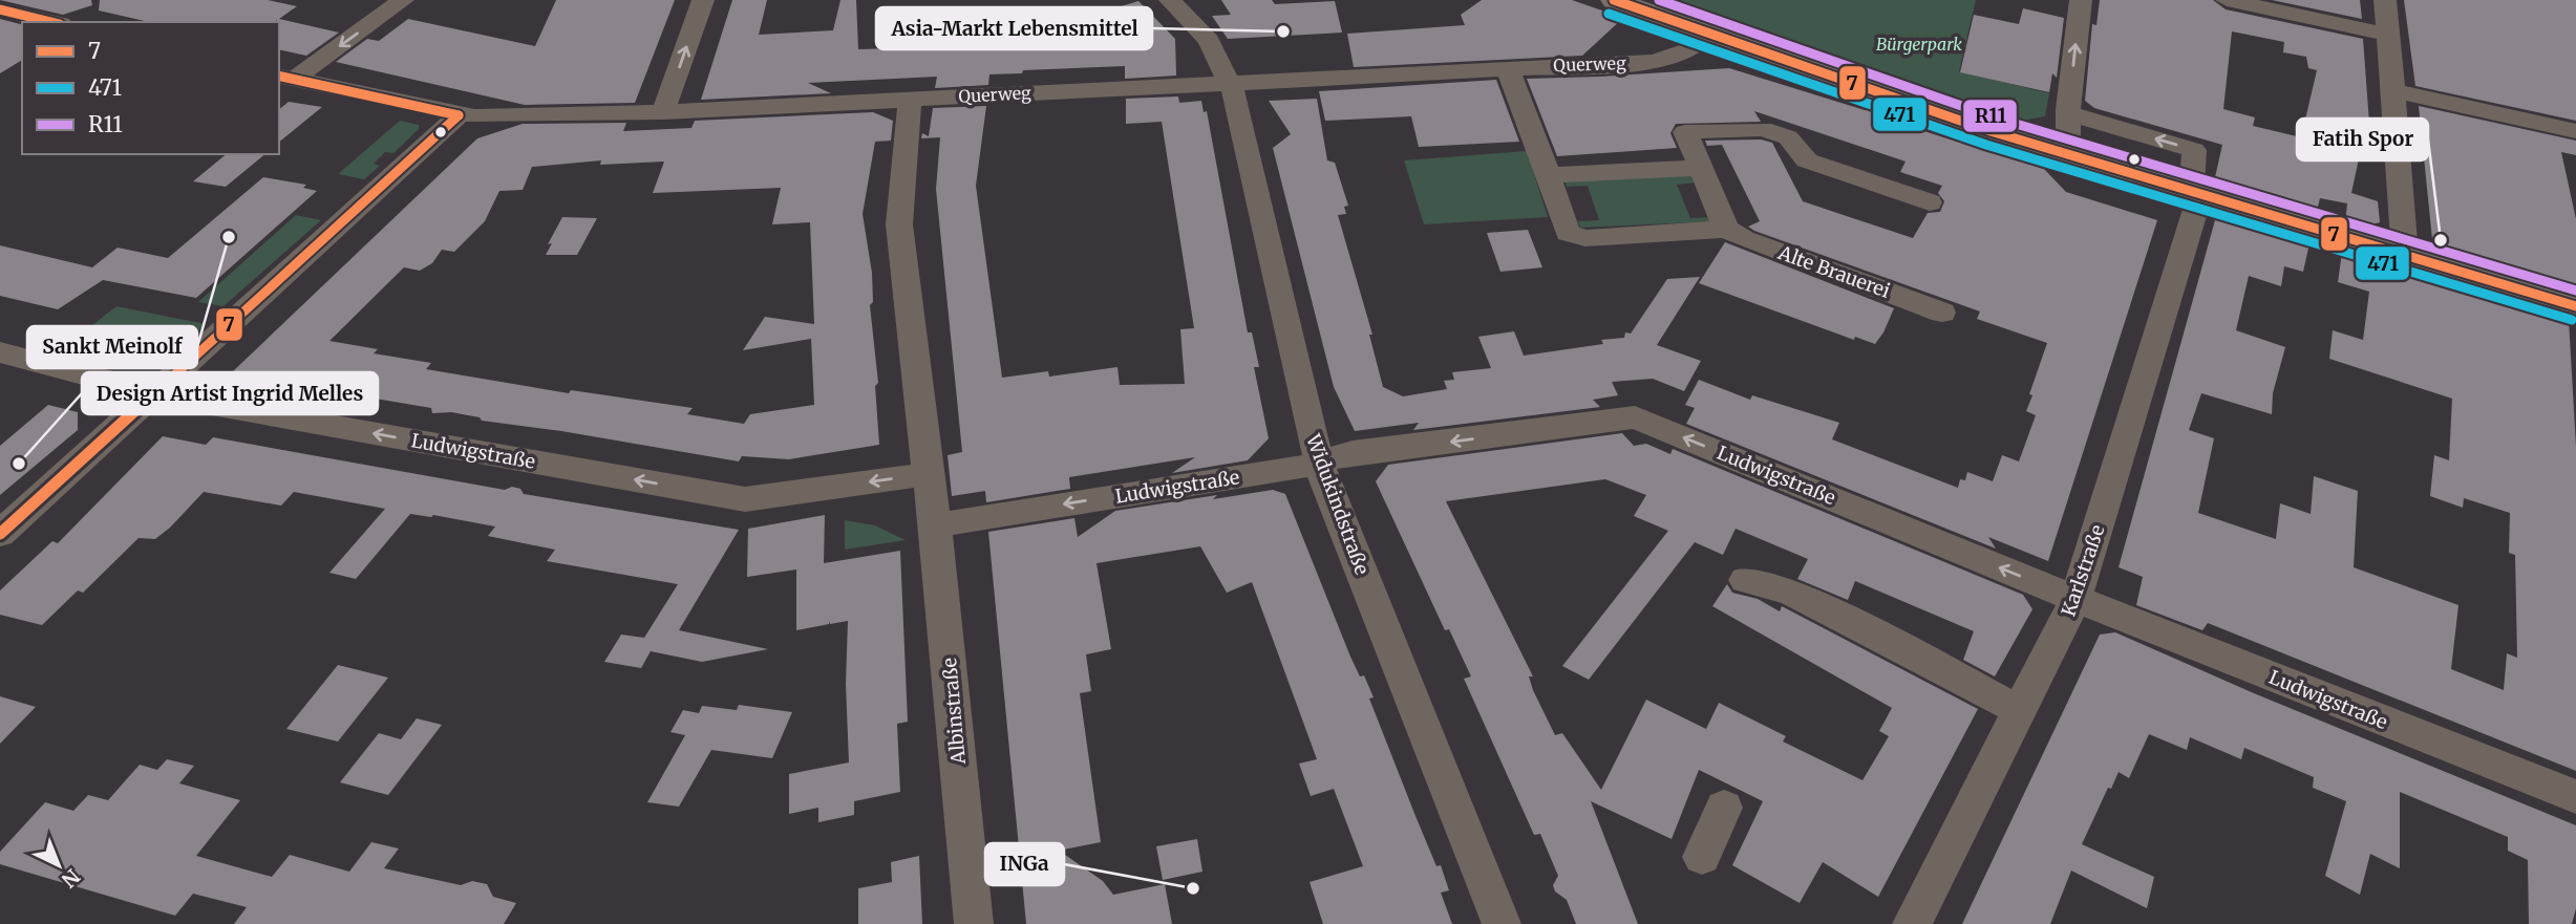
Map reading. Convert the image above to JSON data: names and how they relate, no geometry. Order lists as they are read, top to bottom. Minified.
{"streets":{"street":["Querweg","Alte Brauerei","Ludwigstraße","Widukindstraße","Karlstraße","Albinstraße"]},"crossings":[["Querweg","Alte Brauerei"],["Querweg","Widukindstraße"],["Querweg","Albinstraße"],["Ludwigstraße","Widukindstraße"],["Ludwigstraße","Karlstraße"],["Ludwigstraße","Albinstraße"]],"one_way":["Ludwigstraße"],"parks":["Bürgerpark"],"places":["Asia-Markt Lebensmittel","Sankt Meinolf","Fatih Spor","Design Artist Ingrid Melles","INGa"],"lines":["transit line 7","transit line R11","transit line 471"],"legend":["7","471","R11"],"north":"bottom right"}
